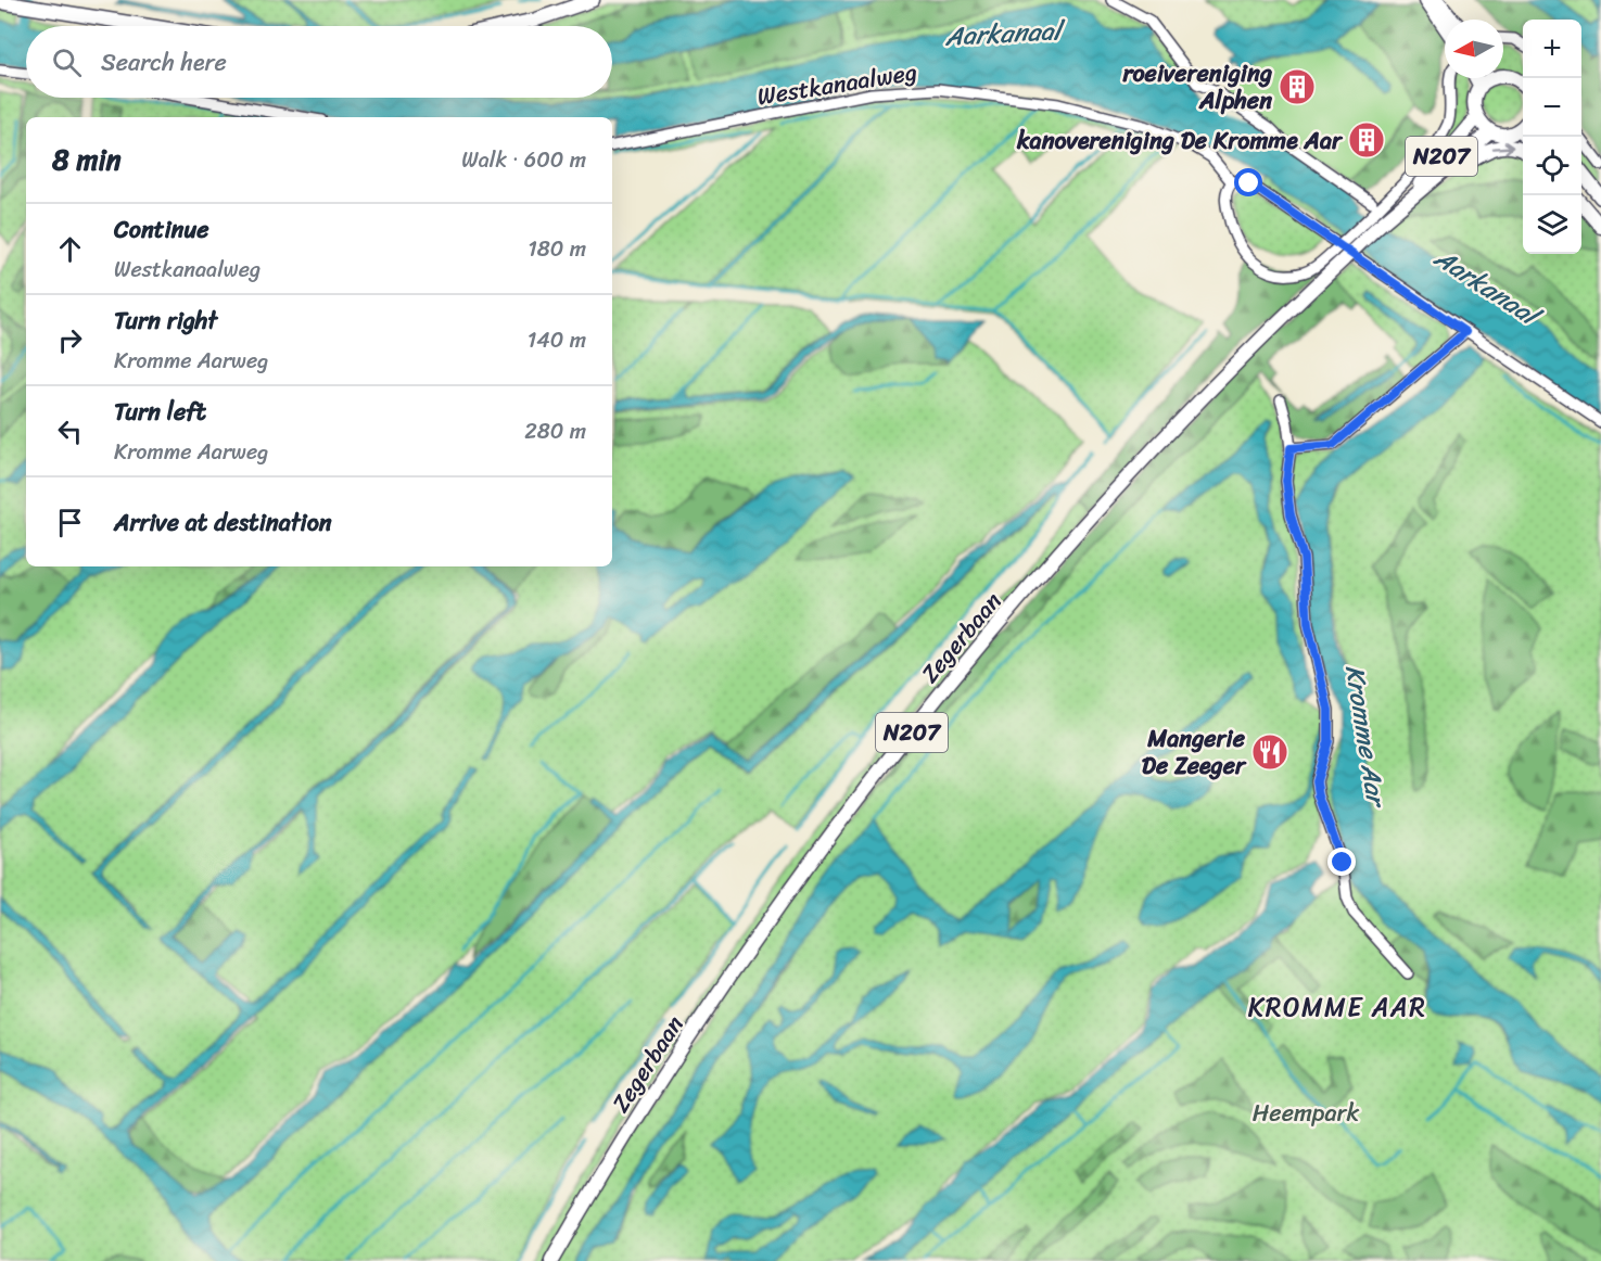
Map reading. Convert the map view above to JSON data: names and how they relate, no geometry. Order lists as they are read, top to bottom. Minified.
{"streets":{"main road":["N207","Zegerbaan"],"street":["Westkanaalweg"]},"crossings":[["Westkanaalweg","Zegerbaan"],["N207","Zegerbaan"]],"districts":["KROMME AAR"],"water":["Aarkanaal","Kromme Aar"],"parks":["Heempark"],"places":{"building":["roeivereniging Alphen","kanovereniging De Kromme Aar"],"restaurant":["Mangerie De Zeeger"]},"north":"left","page":{"map_buttons":["+","−"],"search":"Search here","heading":["8 min","Walk · 600 m"],"list":[["Continue","Westkanaalweg","180 m"],["Turn right","Kromme Aarweg","140 m"],["Turn left","Kromme Aarweg","280 m"],"Arrive at destination"]}}
